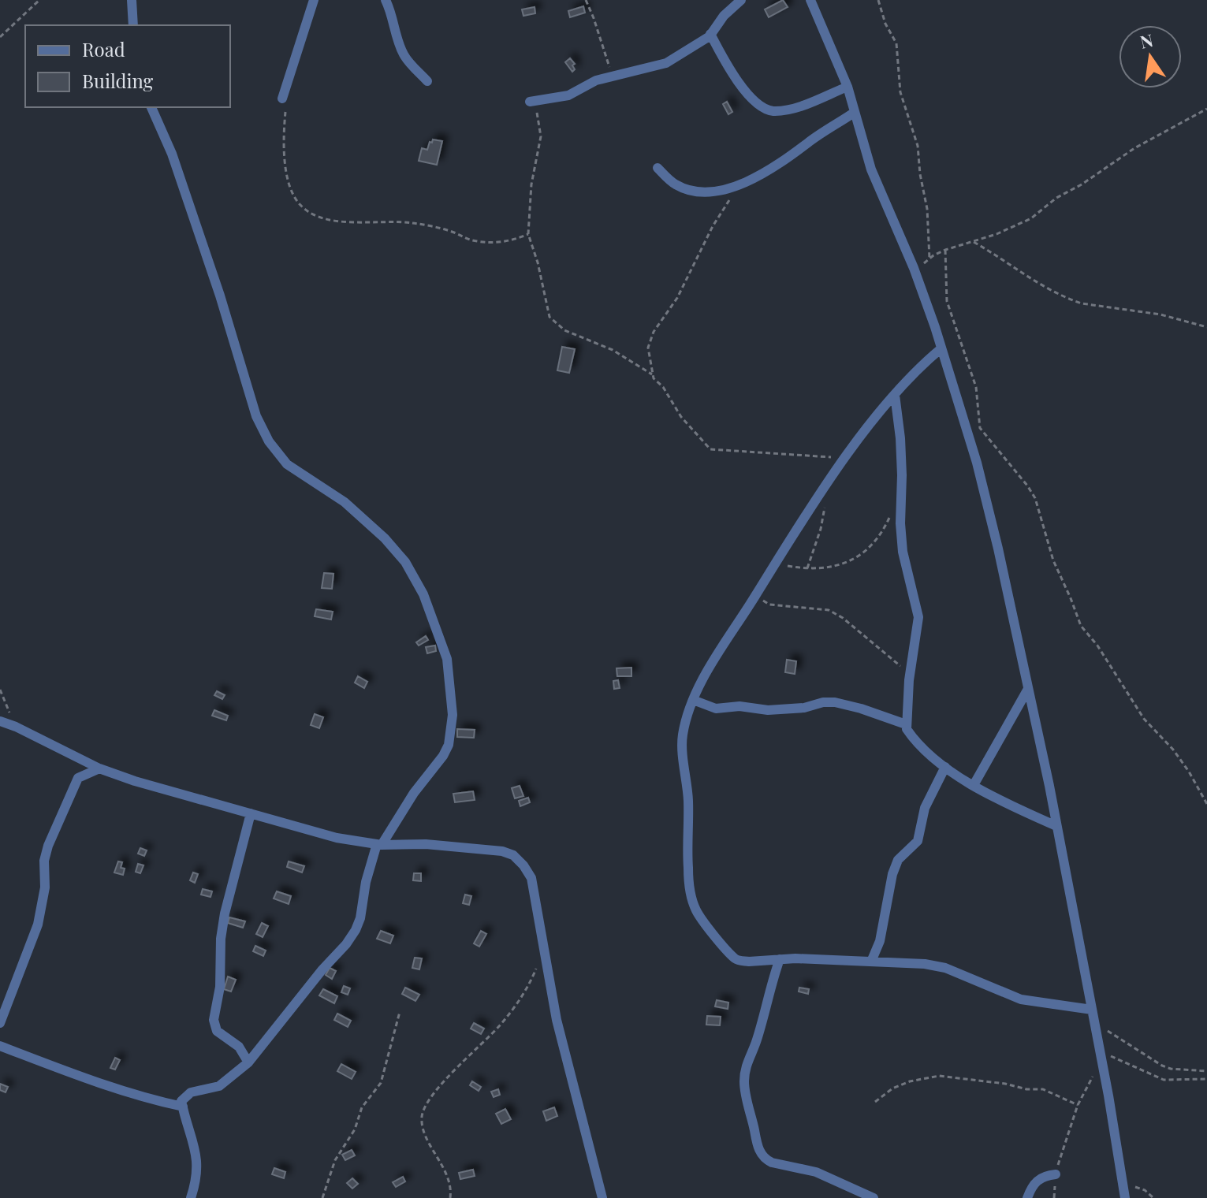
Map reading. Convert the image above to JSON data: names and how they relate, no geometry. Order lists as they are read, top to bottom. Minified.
{"legend":["Road","Building"],"north":"top"}
